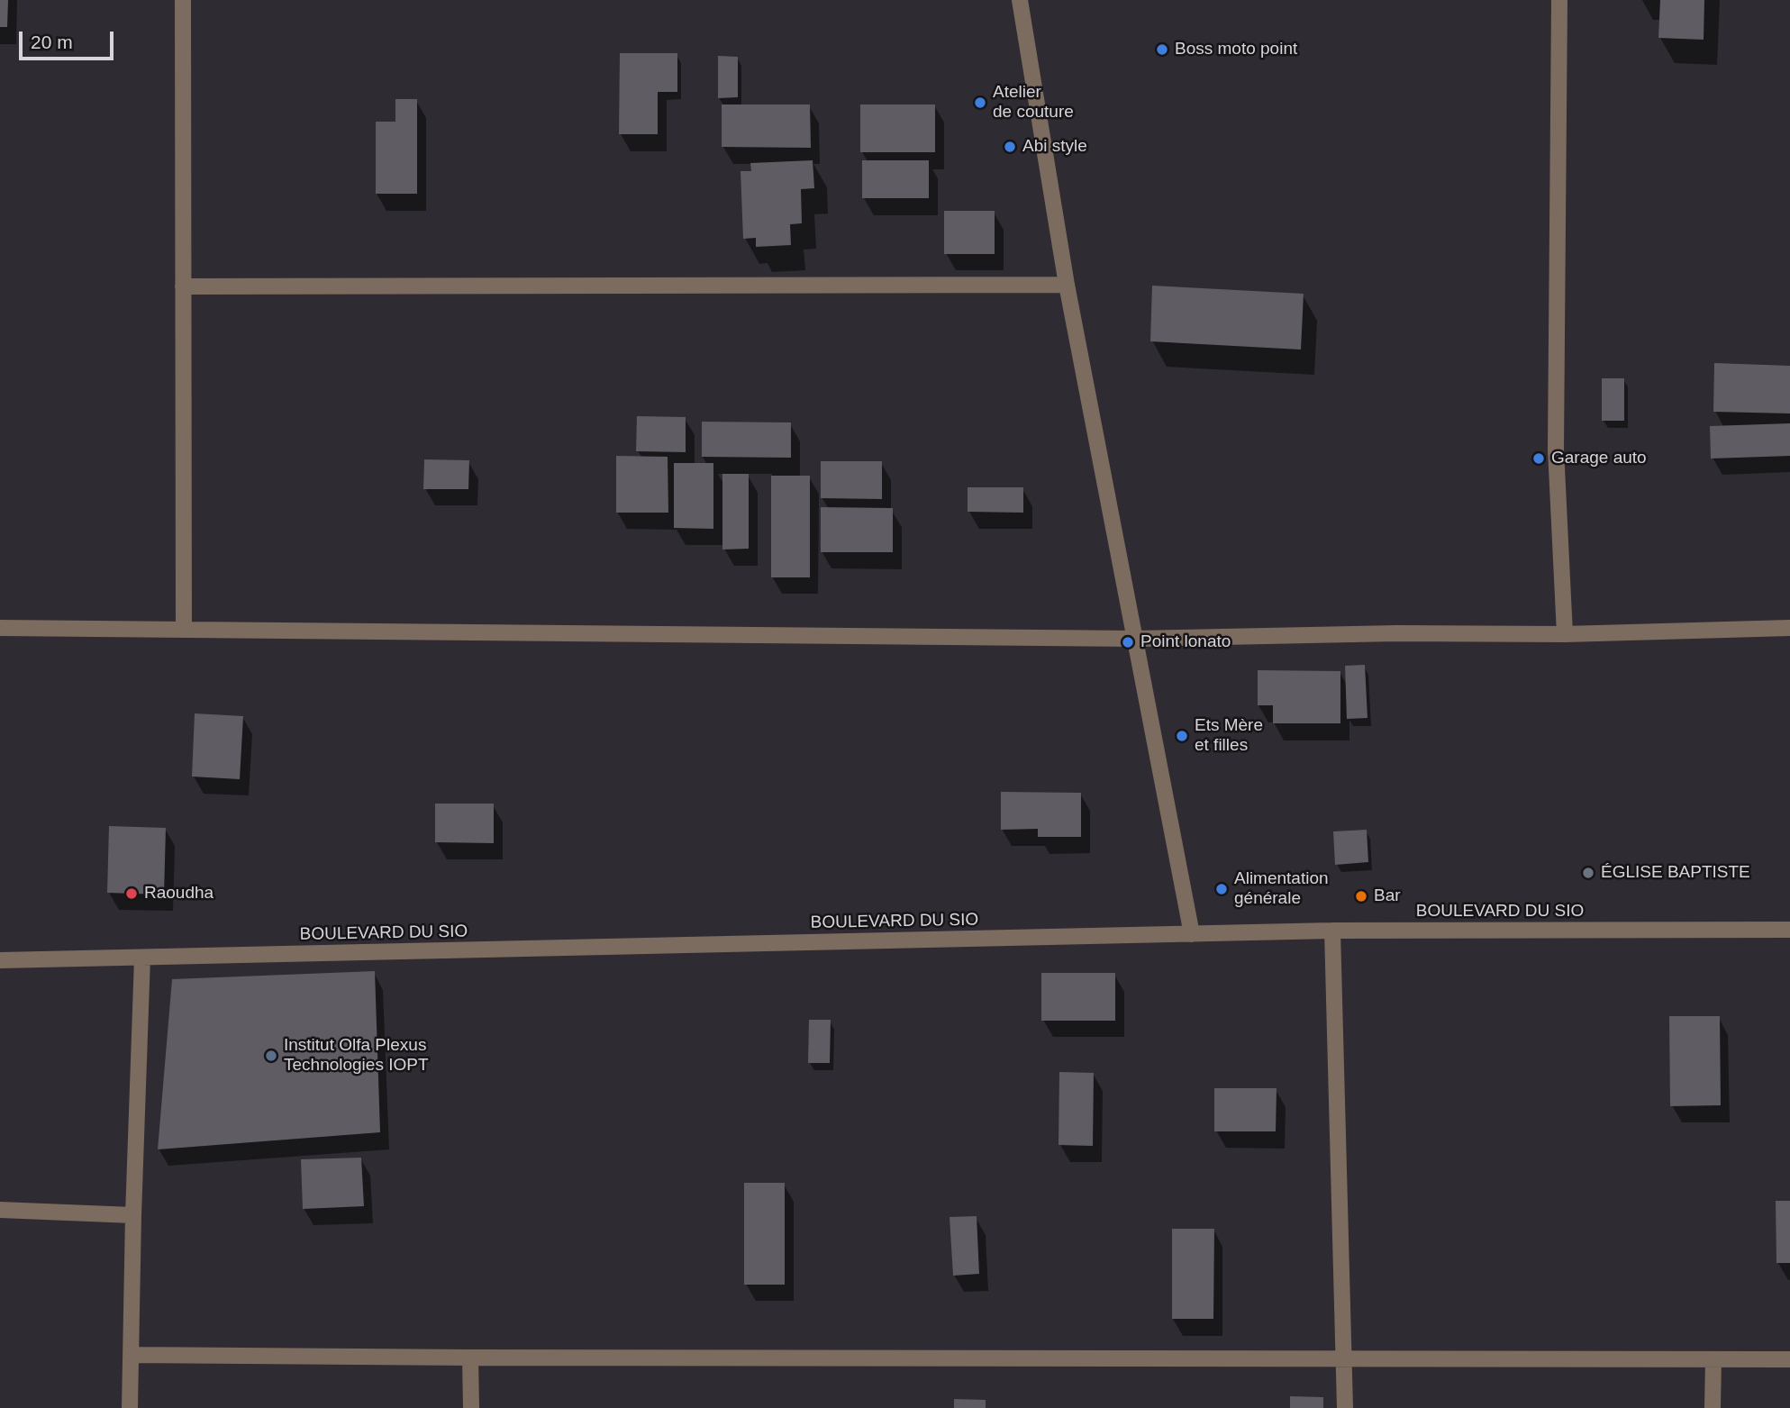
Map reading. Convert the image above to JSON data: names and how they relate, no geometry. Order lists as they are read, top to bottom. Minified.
{"streets":{"street":["BOULEVARD DU SIO"]},"places":["Boss moto point","Atelier de couture","Abi style","Garage auto","Point lonato","Ets Mère et filles","ÉGLISE BAPTISTE","Alimentation générale","Raoudha","Bar","Institut Olfa Plexus Technologies IOPT"],"scale_bar":"20 m"}
